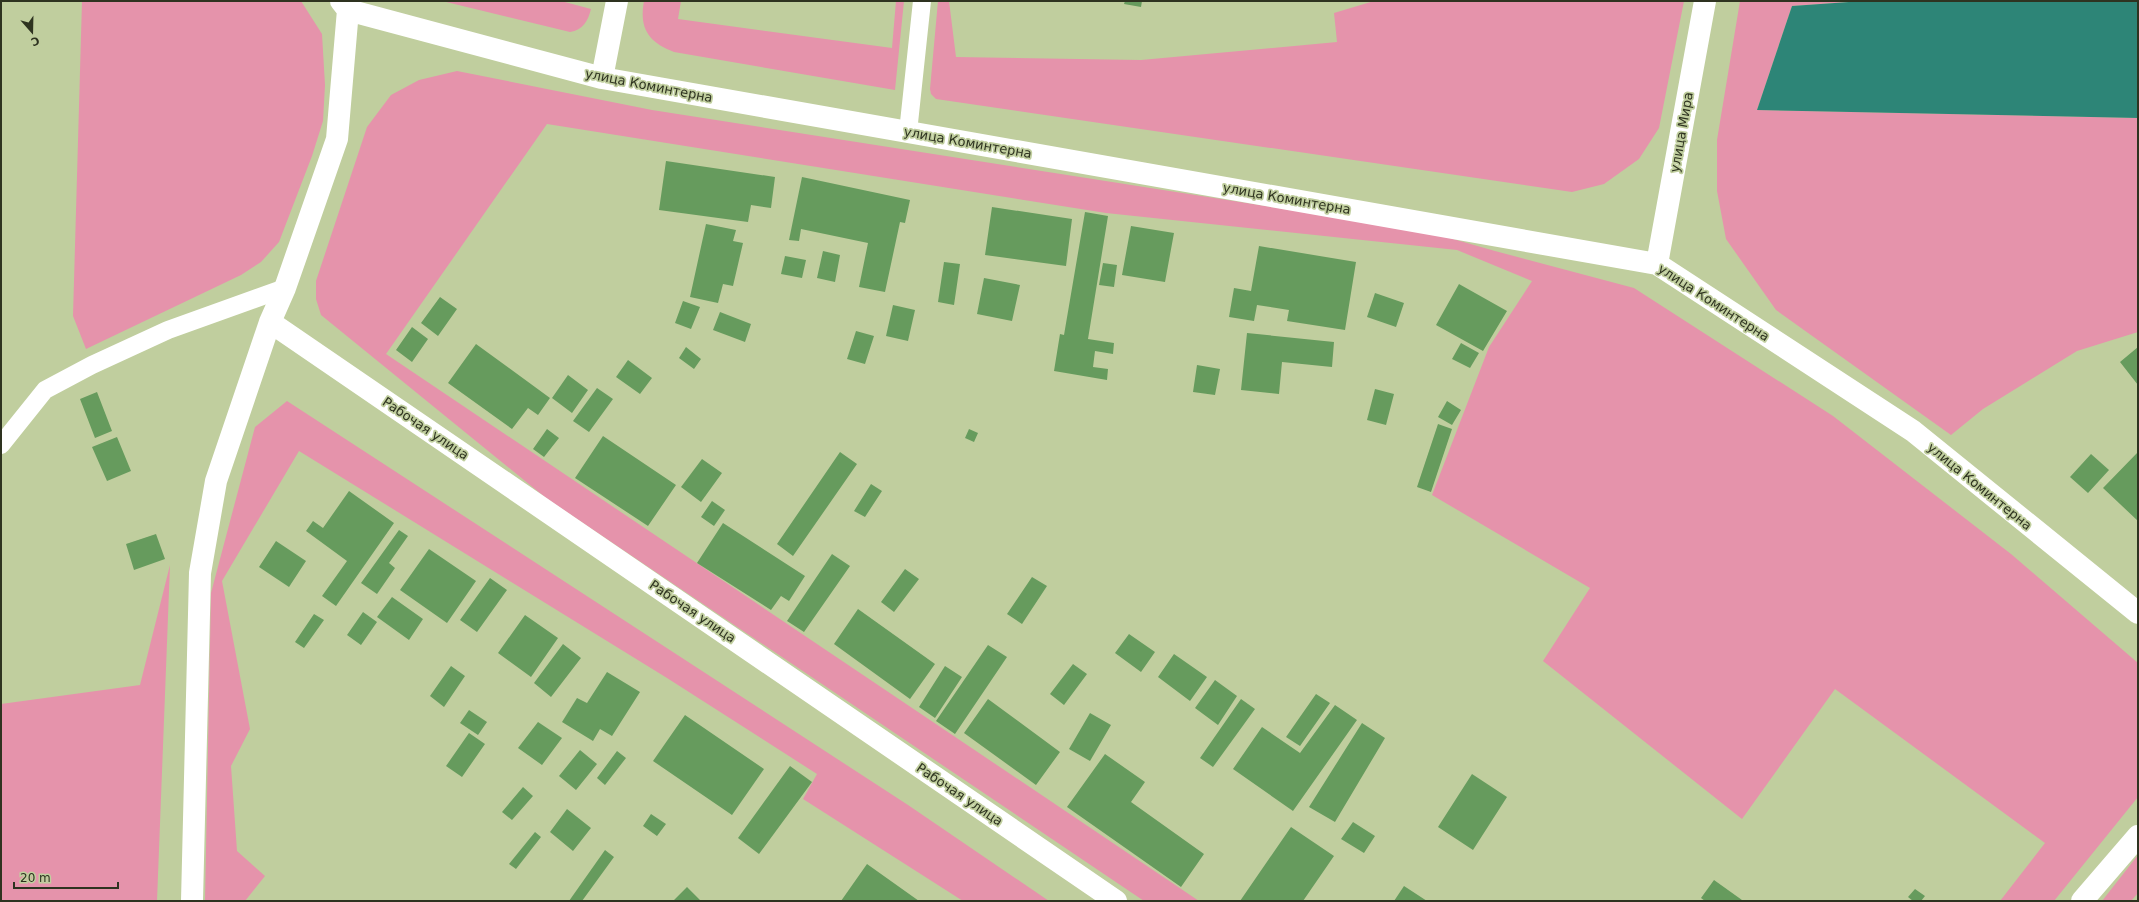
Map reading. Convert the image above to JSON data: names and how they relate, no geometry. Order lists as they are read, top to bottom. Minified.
{"streets":{"street":["улица Коминтерна","улица Мира","Рабочая улица"]},"crossings":[["улица Коминтерна","улица Мира"]],"scale_bar":"20 m","north":"bottom"}
